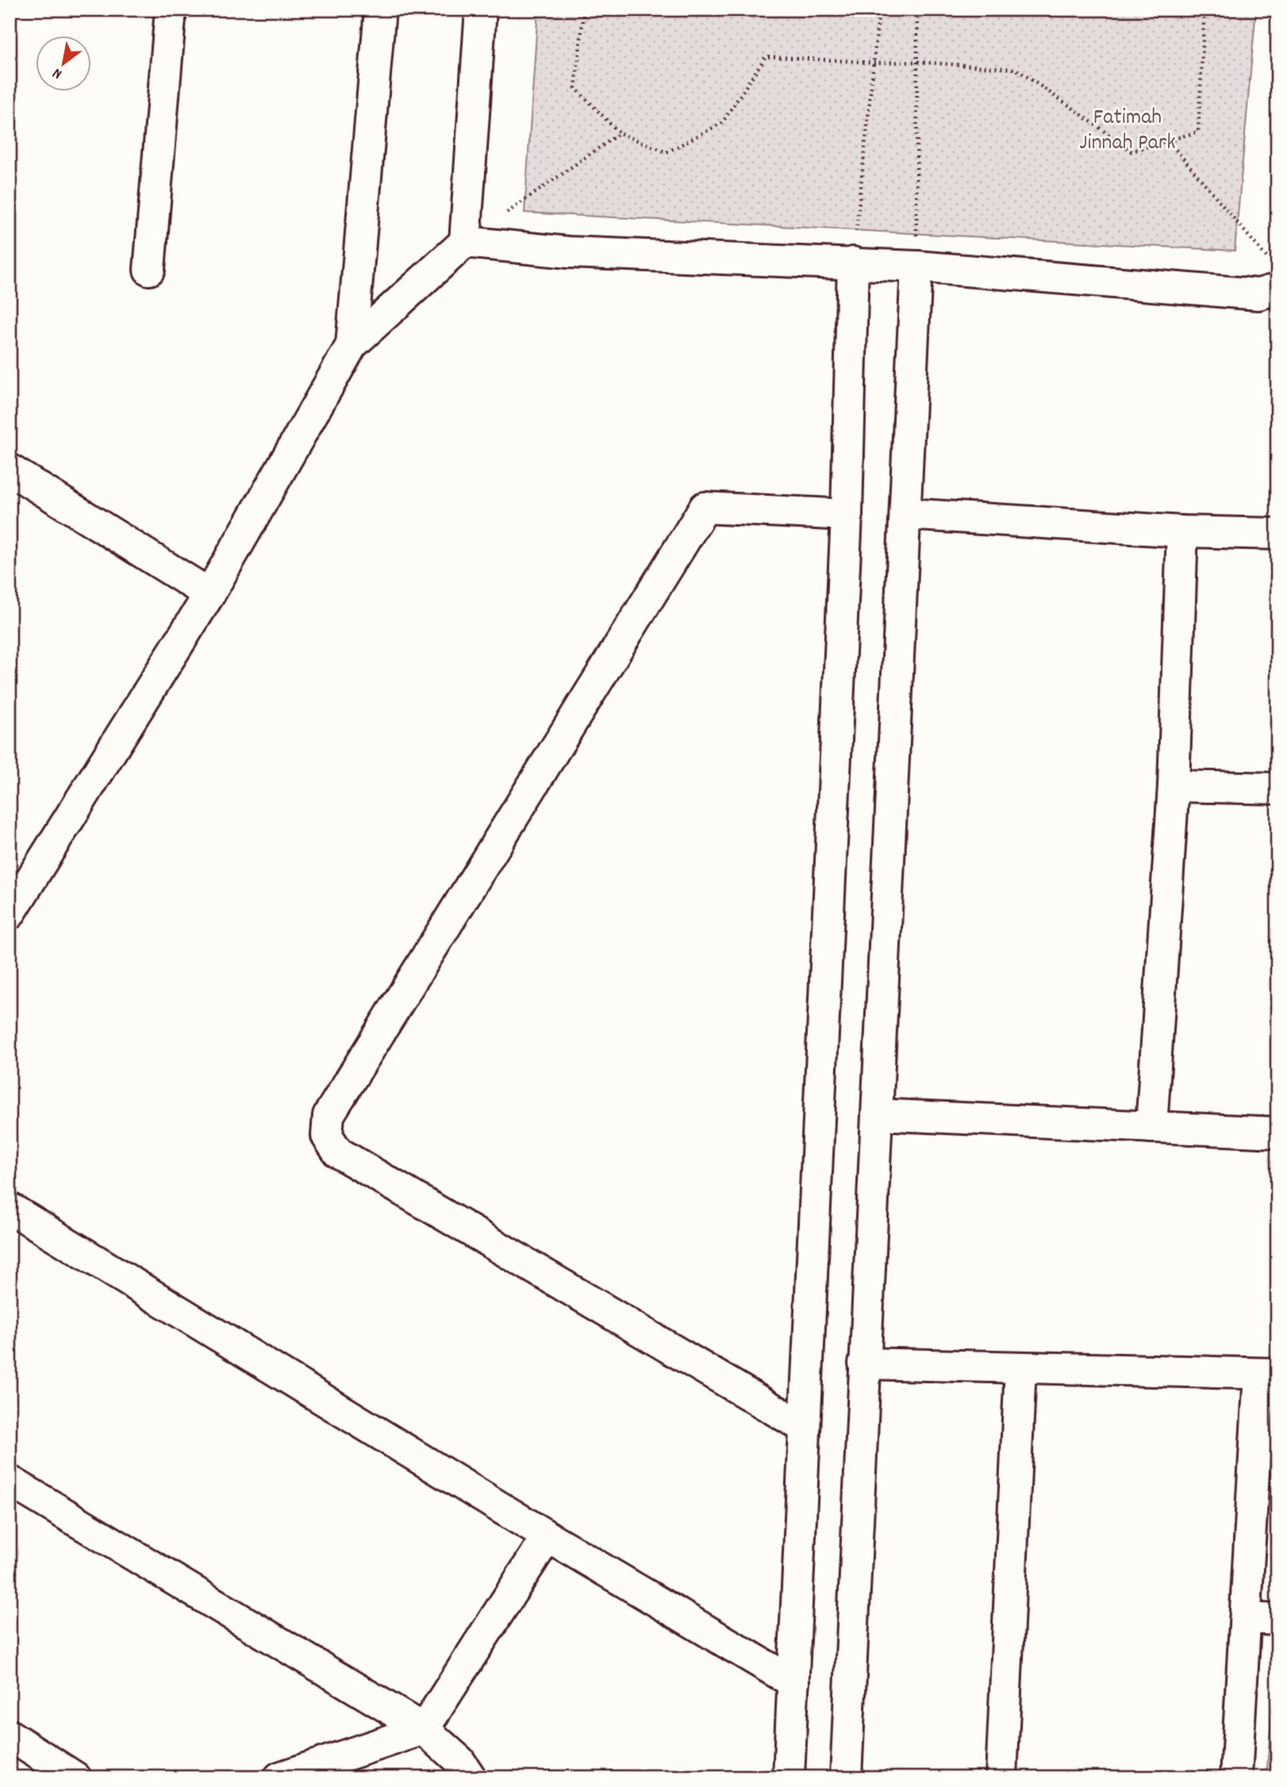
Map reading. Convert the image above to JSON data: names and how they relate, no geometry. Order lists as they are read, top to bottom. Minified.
{"parks":["Fatimah Jinnah Park"],"north":"bottom left"}
